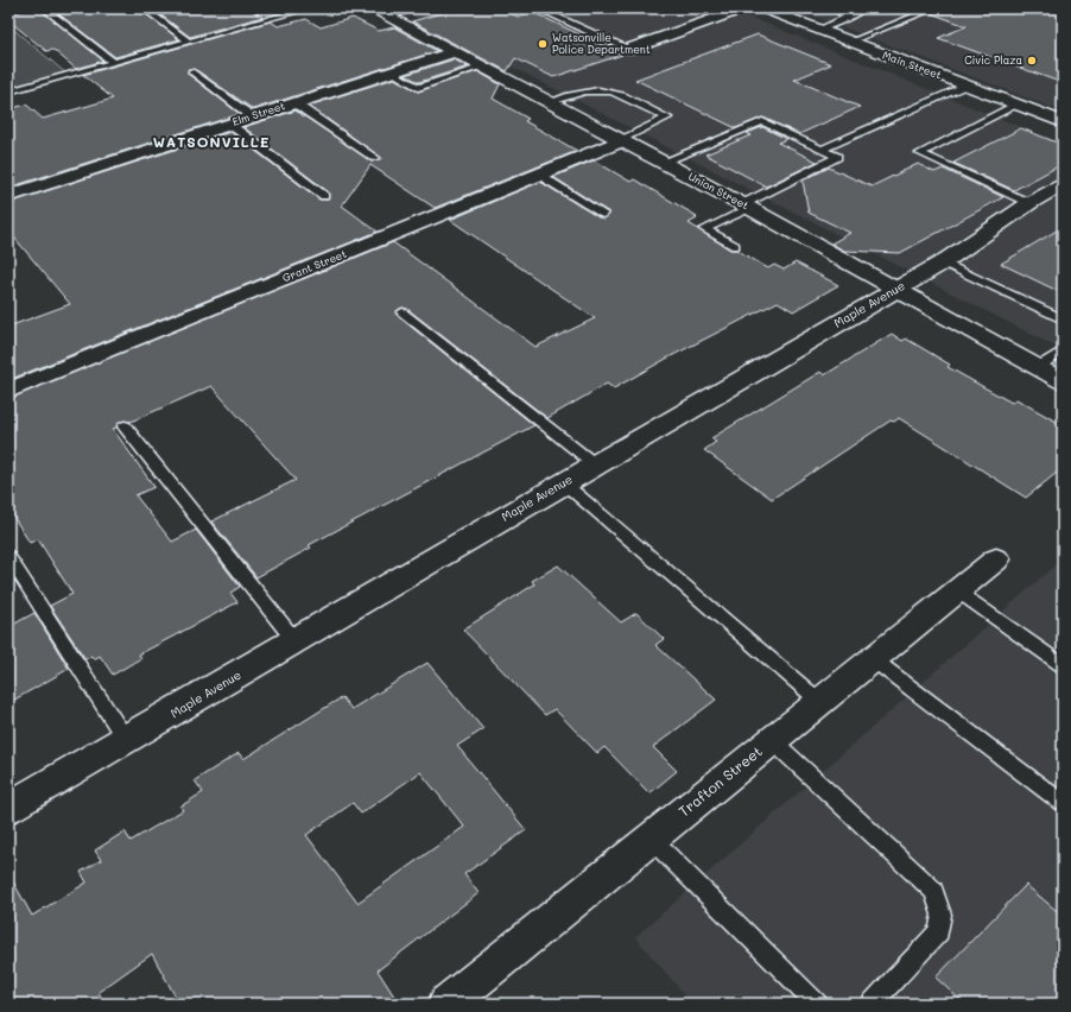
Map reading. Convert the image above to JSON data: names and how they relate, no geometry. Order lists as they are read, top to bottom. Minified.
{"streets":{"street":["Main Street","Elm Street","Union Street","Grant Street","Maple Avenue","Trafton Street"]},"crossings":[["Elm Street","Union Street"],["Union Street","Grant Street"],["Union Street","Maple Avenue"]],"districts":["WATSONVILLE"],"places":["Watsonville Police Department","Civic Plaza"]}
